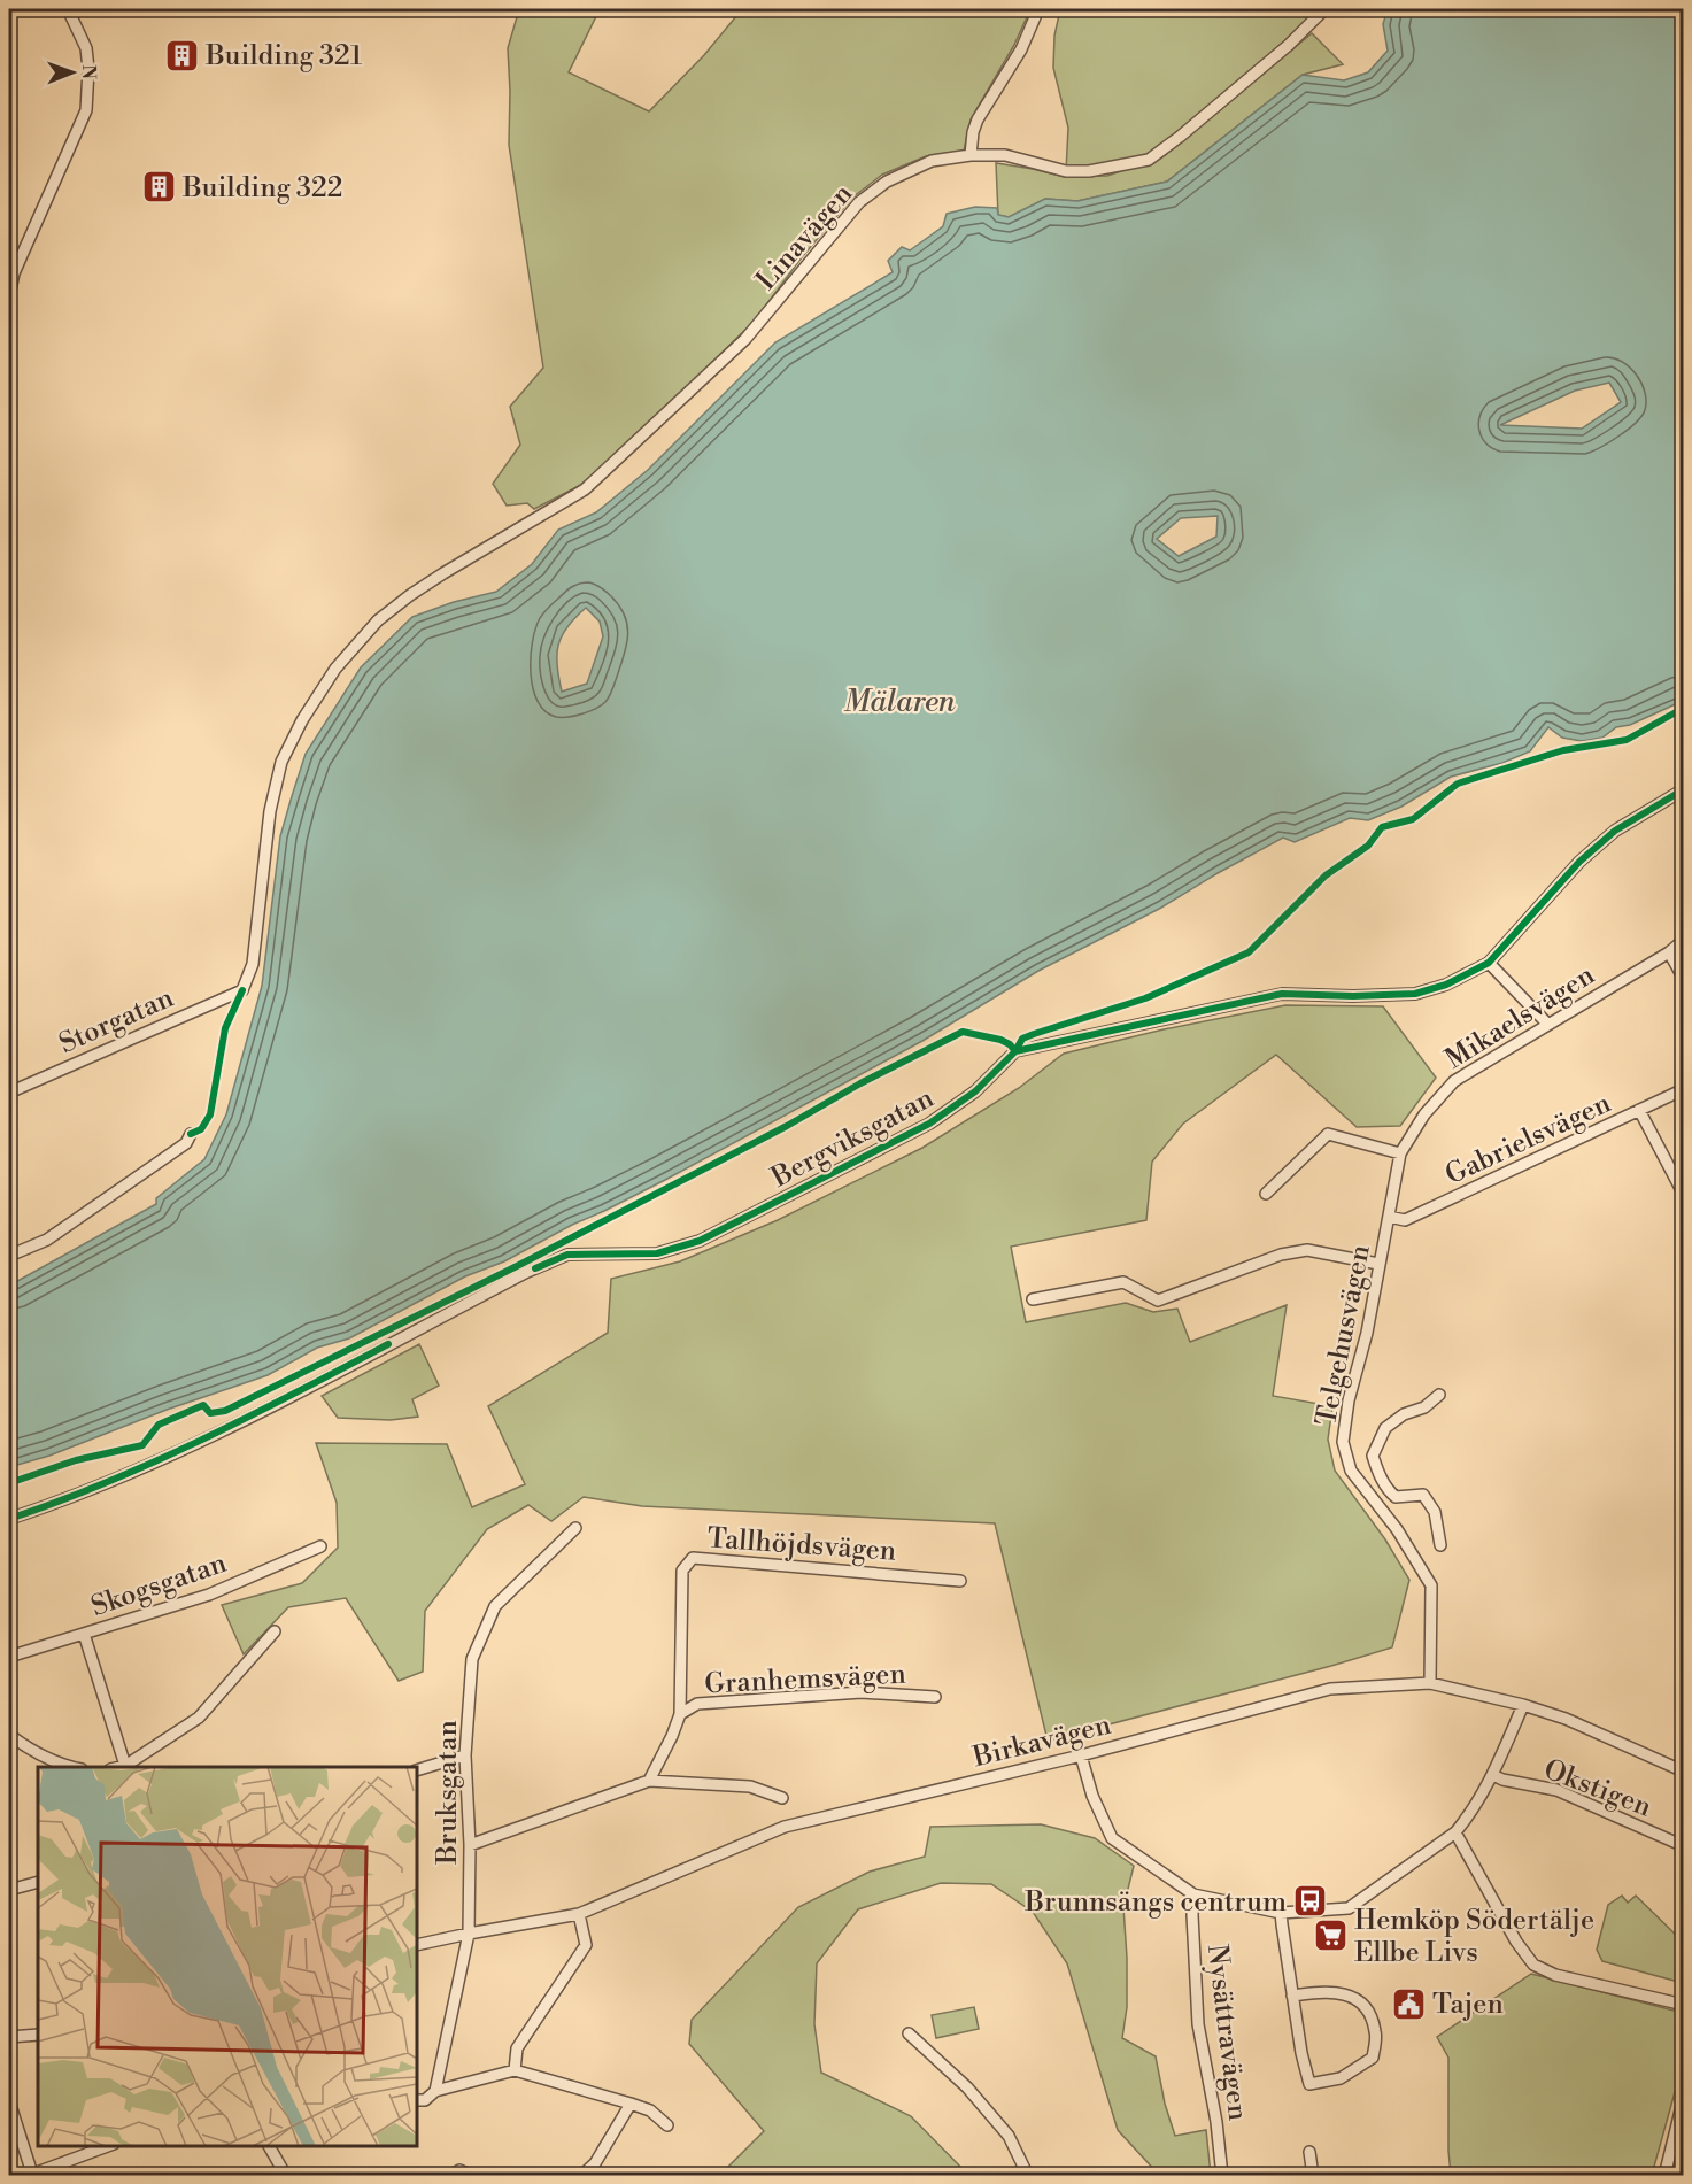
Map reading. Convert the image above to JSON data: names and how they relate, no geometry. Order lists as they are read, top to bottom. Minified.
{"streets":{"street":["Linavägen","Mikaelsvägen","Storgatan","Bergviksgatan","Gabrielsvägen","Telgehusvägen","Tallhöjdsvägen","Skogsgatan","Granhemsvägen","Birkavägen","Okstigen","Bruksgatan","Nysättravägen"]},"crossings":[["Linavägen","Storgatan"],["Mikaelsvägen","Gabrielsvägen"],["Mikaelsvägen","Telgehusvägen"],["Gabrielsvägen","Telgehusvägen"],["Telgehusvägen","Birkavägen"],["Tallhöjdsvägen","Granhemsvägen"],["Birkavägen","Bruksgatan"]],"water":["Mälaren"],"places":{"building":["Building 321","Building 322"],"bus stop":["Brunnsängs centrum"],"supermarket":["Hemköp Södertälje Ellbe Livs"],"public building":["Tajen"]},"north":"right"}
